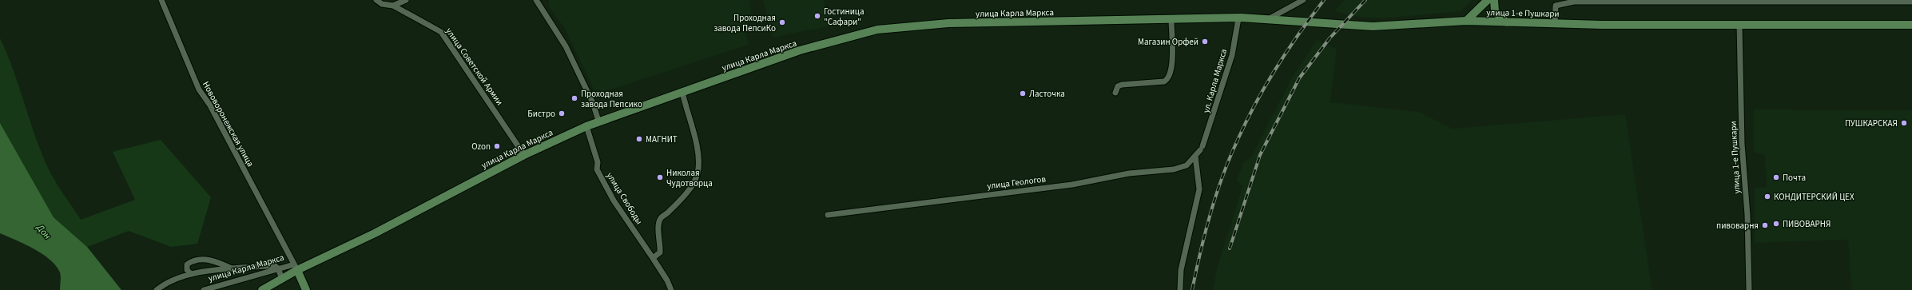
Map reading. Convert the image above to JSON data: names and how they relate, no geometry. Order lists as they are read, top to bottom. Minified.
{"streets":{"main road":["улица Карла Маркса","улица 1-е Пушкари"],"street":["улица Советской Армии","ул. Карла Маркса","Нововоронежская улица","улица Геологов","улица Свободы"]},"crossings":[["улица Карла Маркса","улица 1-е Пушкари"],["улица Карла Маркса","улица Советской Армии"],["улица Карла Маркса","ул. Карла Маркса"],["улица Карла Маркса","Нововоронежская улица"],["улица Карла Маркса","улица Свободы"],["ул. Карла Маркса","улица Геологов"]],"water":["Дон"],"places":["Гостиница \"Сафари\"","Проходная завода ПепсиКо","Магазин Орфей","Ласточка","Проходная завода Пепсико","Бистро","ПУШКАРСКАЯ","МАГНИТ","Ozon","Николая Чудотворца","Почта","КОНДИТЕРСКИЙ ЦЕХ","ПИВОВАРНЯ","пивоварня"]}
